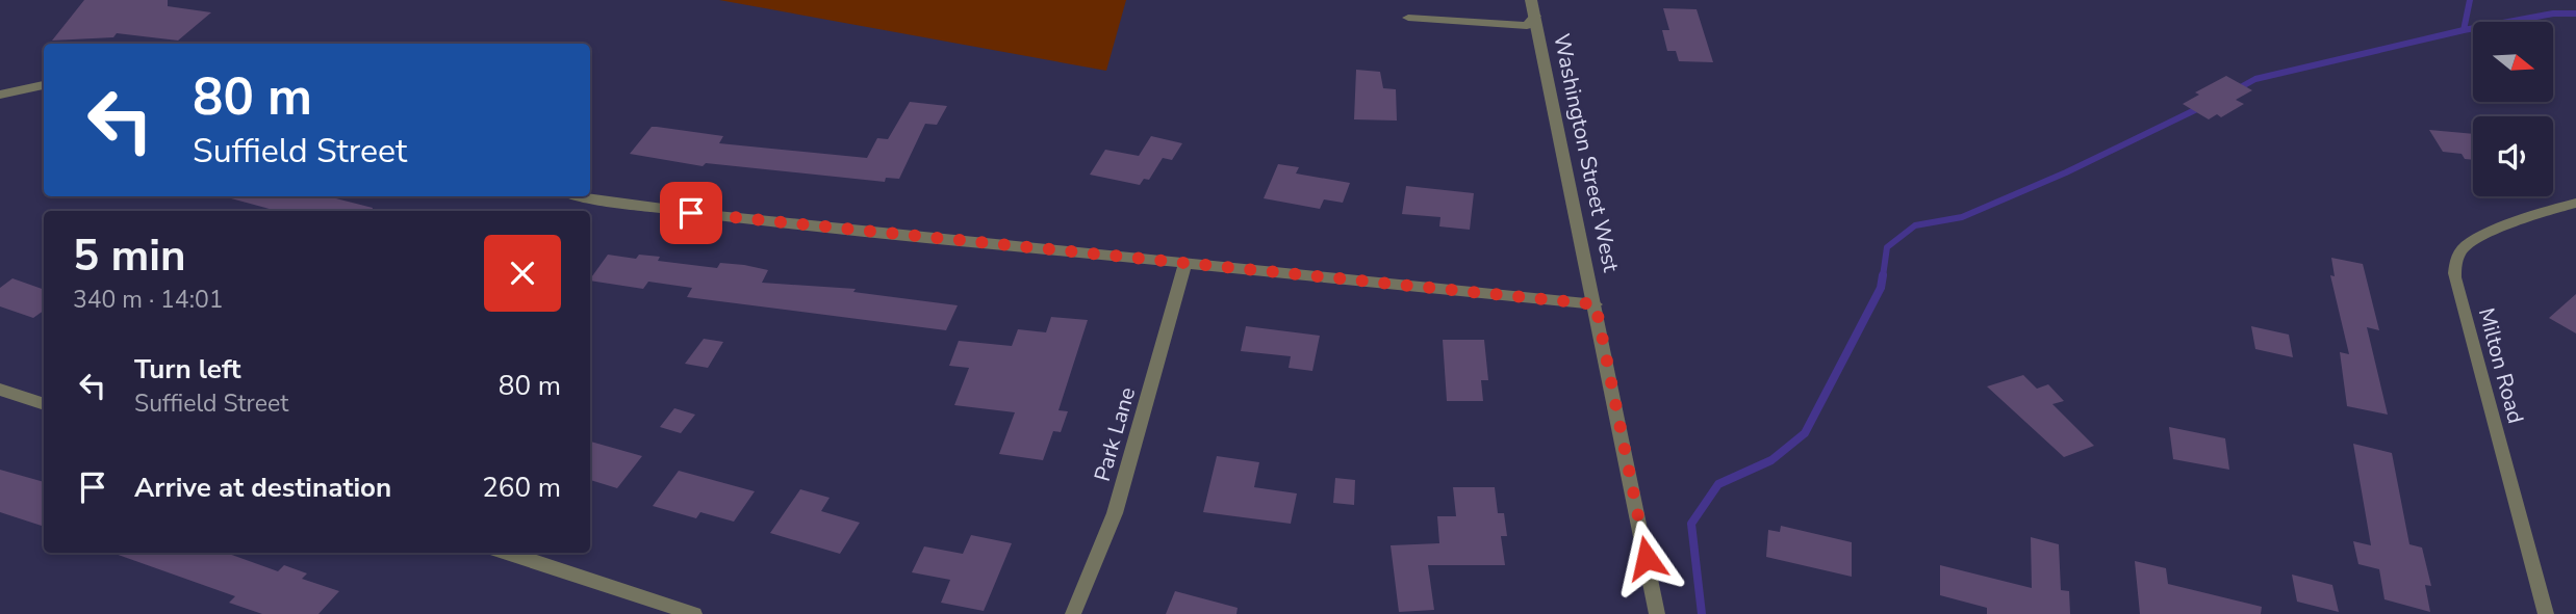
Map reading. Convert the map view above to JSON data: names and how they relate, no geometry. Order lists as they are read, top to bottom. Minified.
{"streets":{"street":["Washington Street West","Milton Road","Park Lane"]},"north":"right","page":{"turn":["80 m","Suffield Street"],"heading":["5 min","340 m · 14:01"],"list":[{"name":"Turn left","note":"Suffield Street","value":"80 m"},{"name":"Arrive at destination","value":"260 m"}]}}
